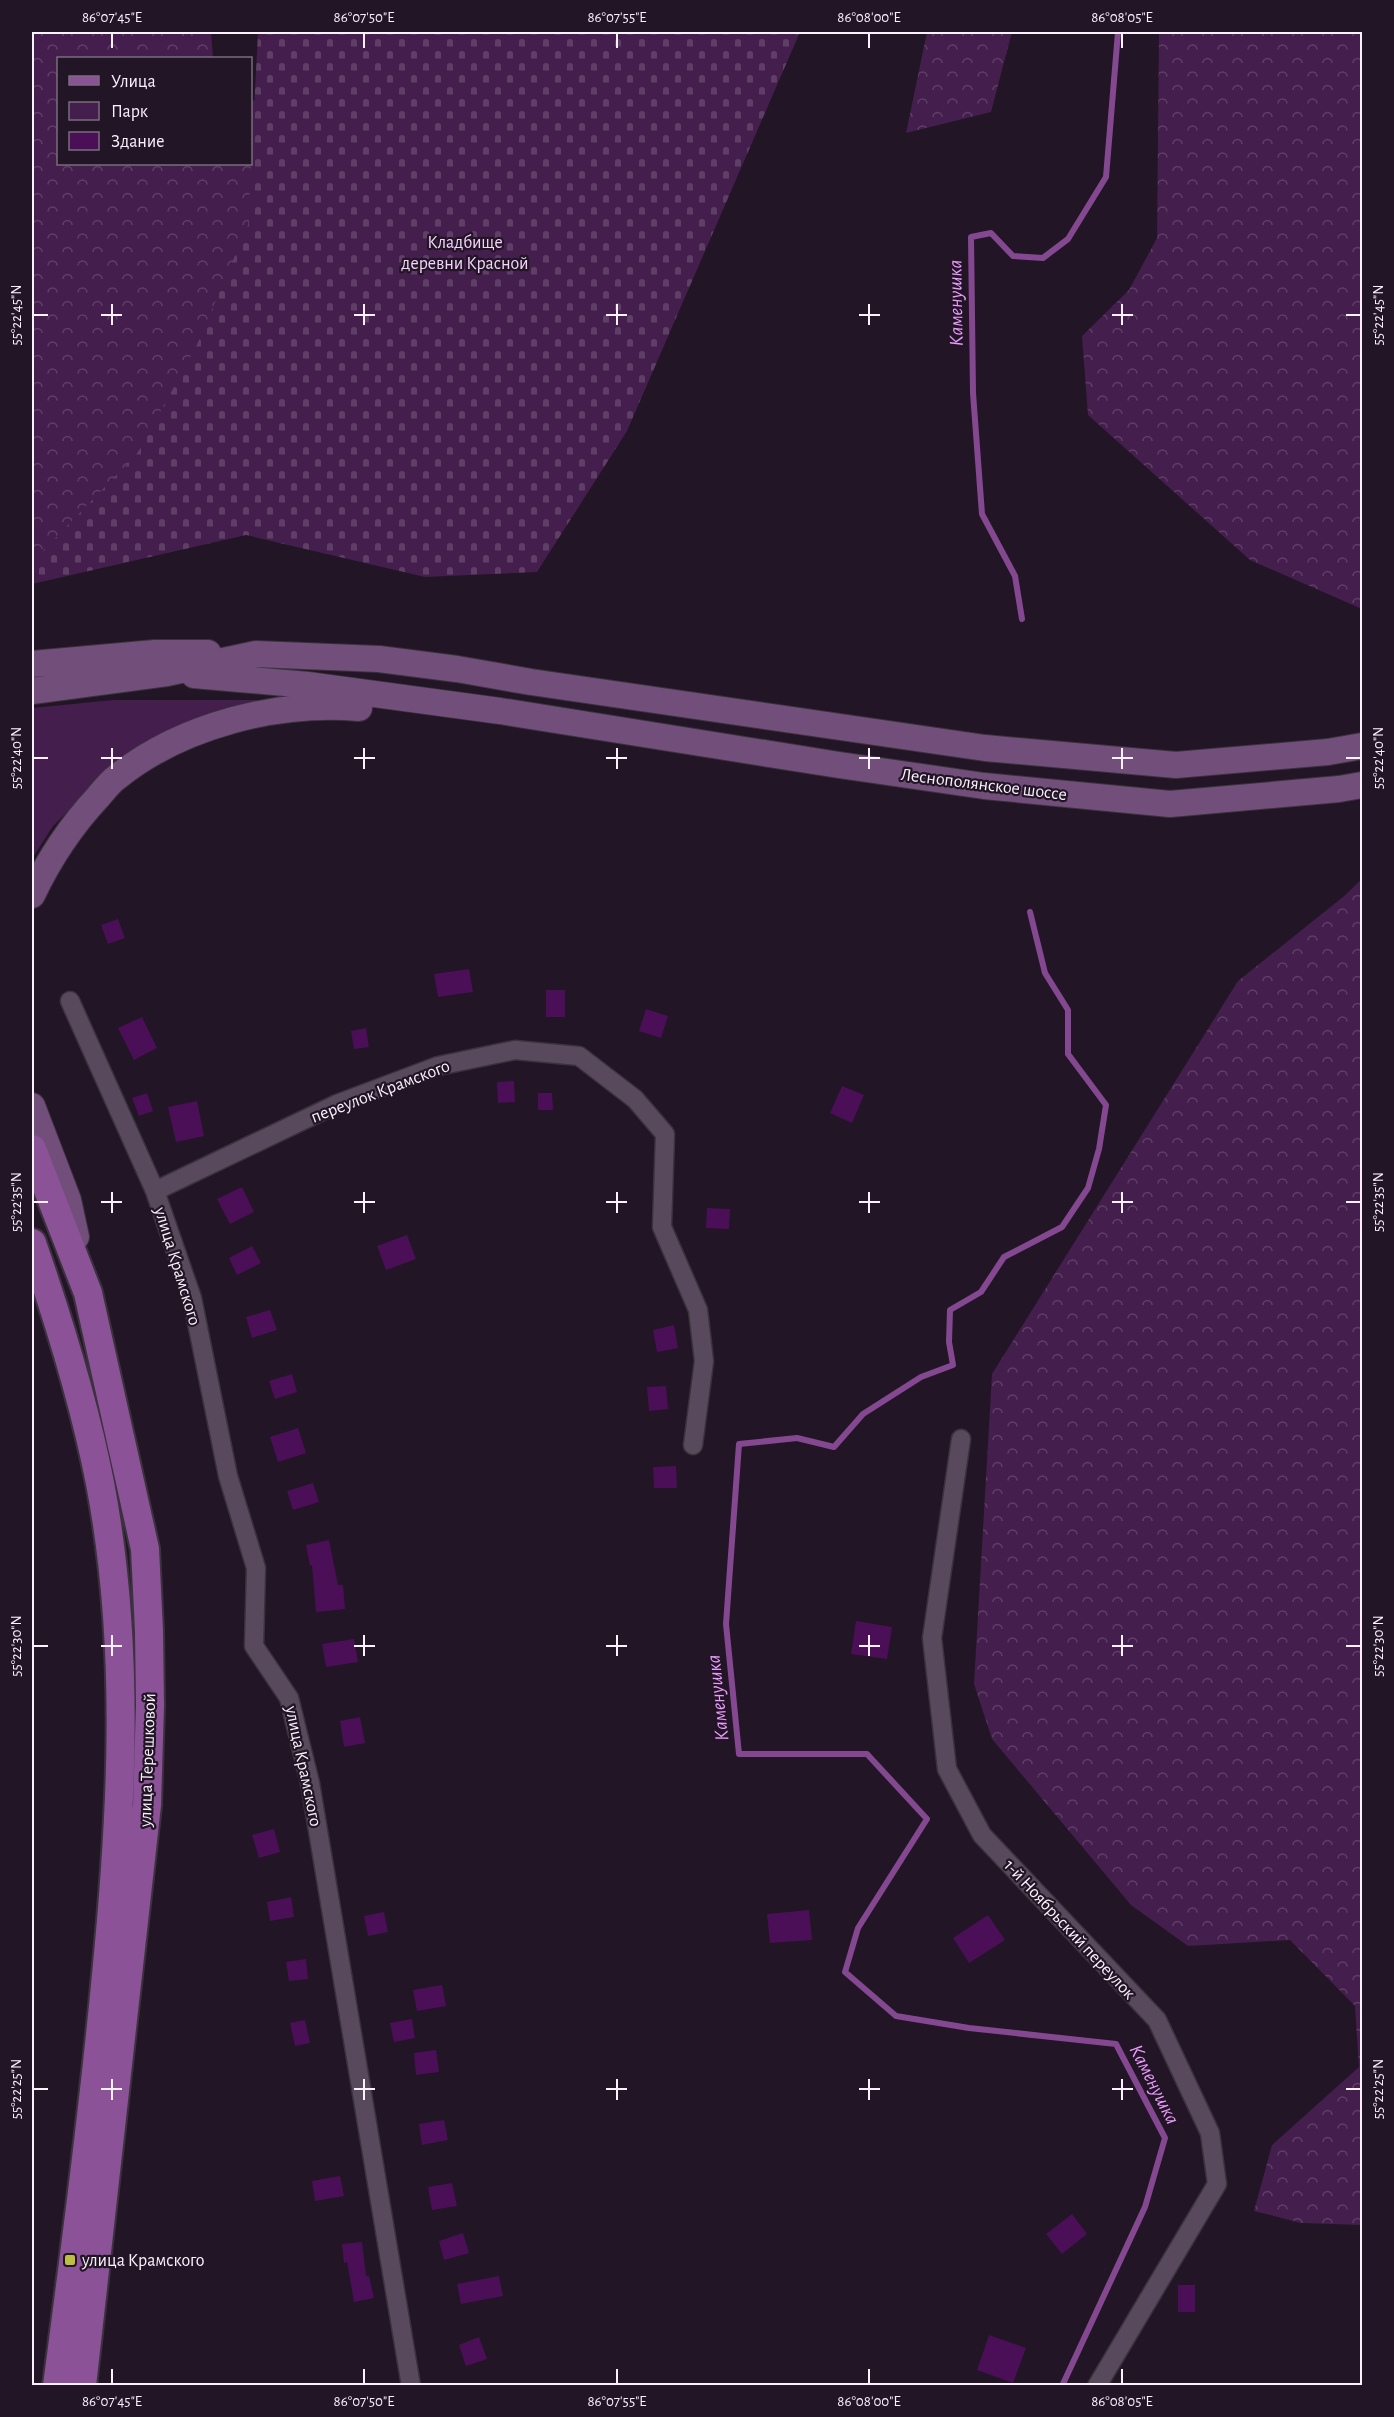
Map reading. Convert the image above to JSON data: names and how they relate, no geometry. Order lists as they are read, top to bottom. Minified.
{"streets":{"main road":["Леснополянское шоссе","улица Терешковой"],"street":["переулок Крамского","улица Крамского","1-й Ноябрьский переулок"]},"crossings":[["переулок Крамского","улица Крамского"]],"water":["Каменушка"],"parks":["Кладбище деревни Красной"],"places":{"transit":["улица Крамского"]},"legend":["Улица","Парк","Здание"],"coordinates":["86°07'45\"E","86°07'50\"E","86°07'55\"E","86°08'00\"E","86°08'05\"E","55°22'45\"N","55°22'40\"N","55°22'35\"N","55°22'30\"N","55°22'25\"N"]}
